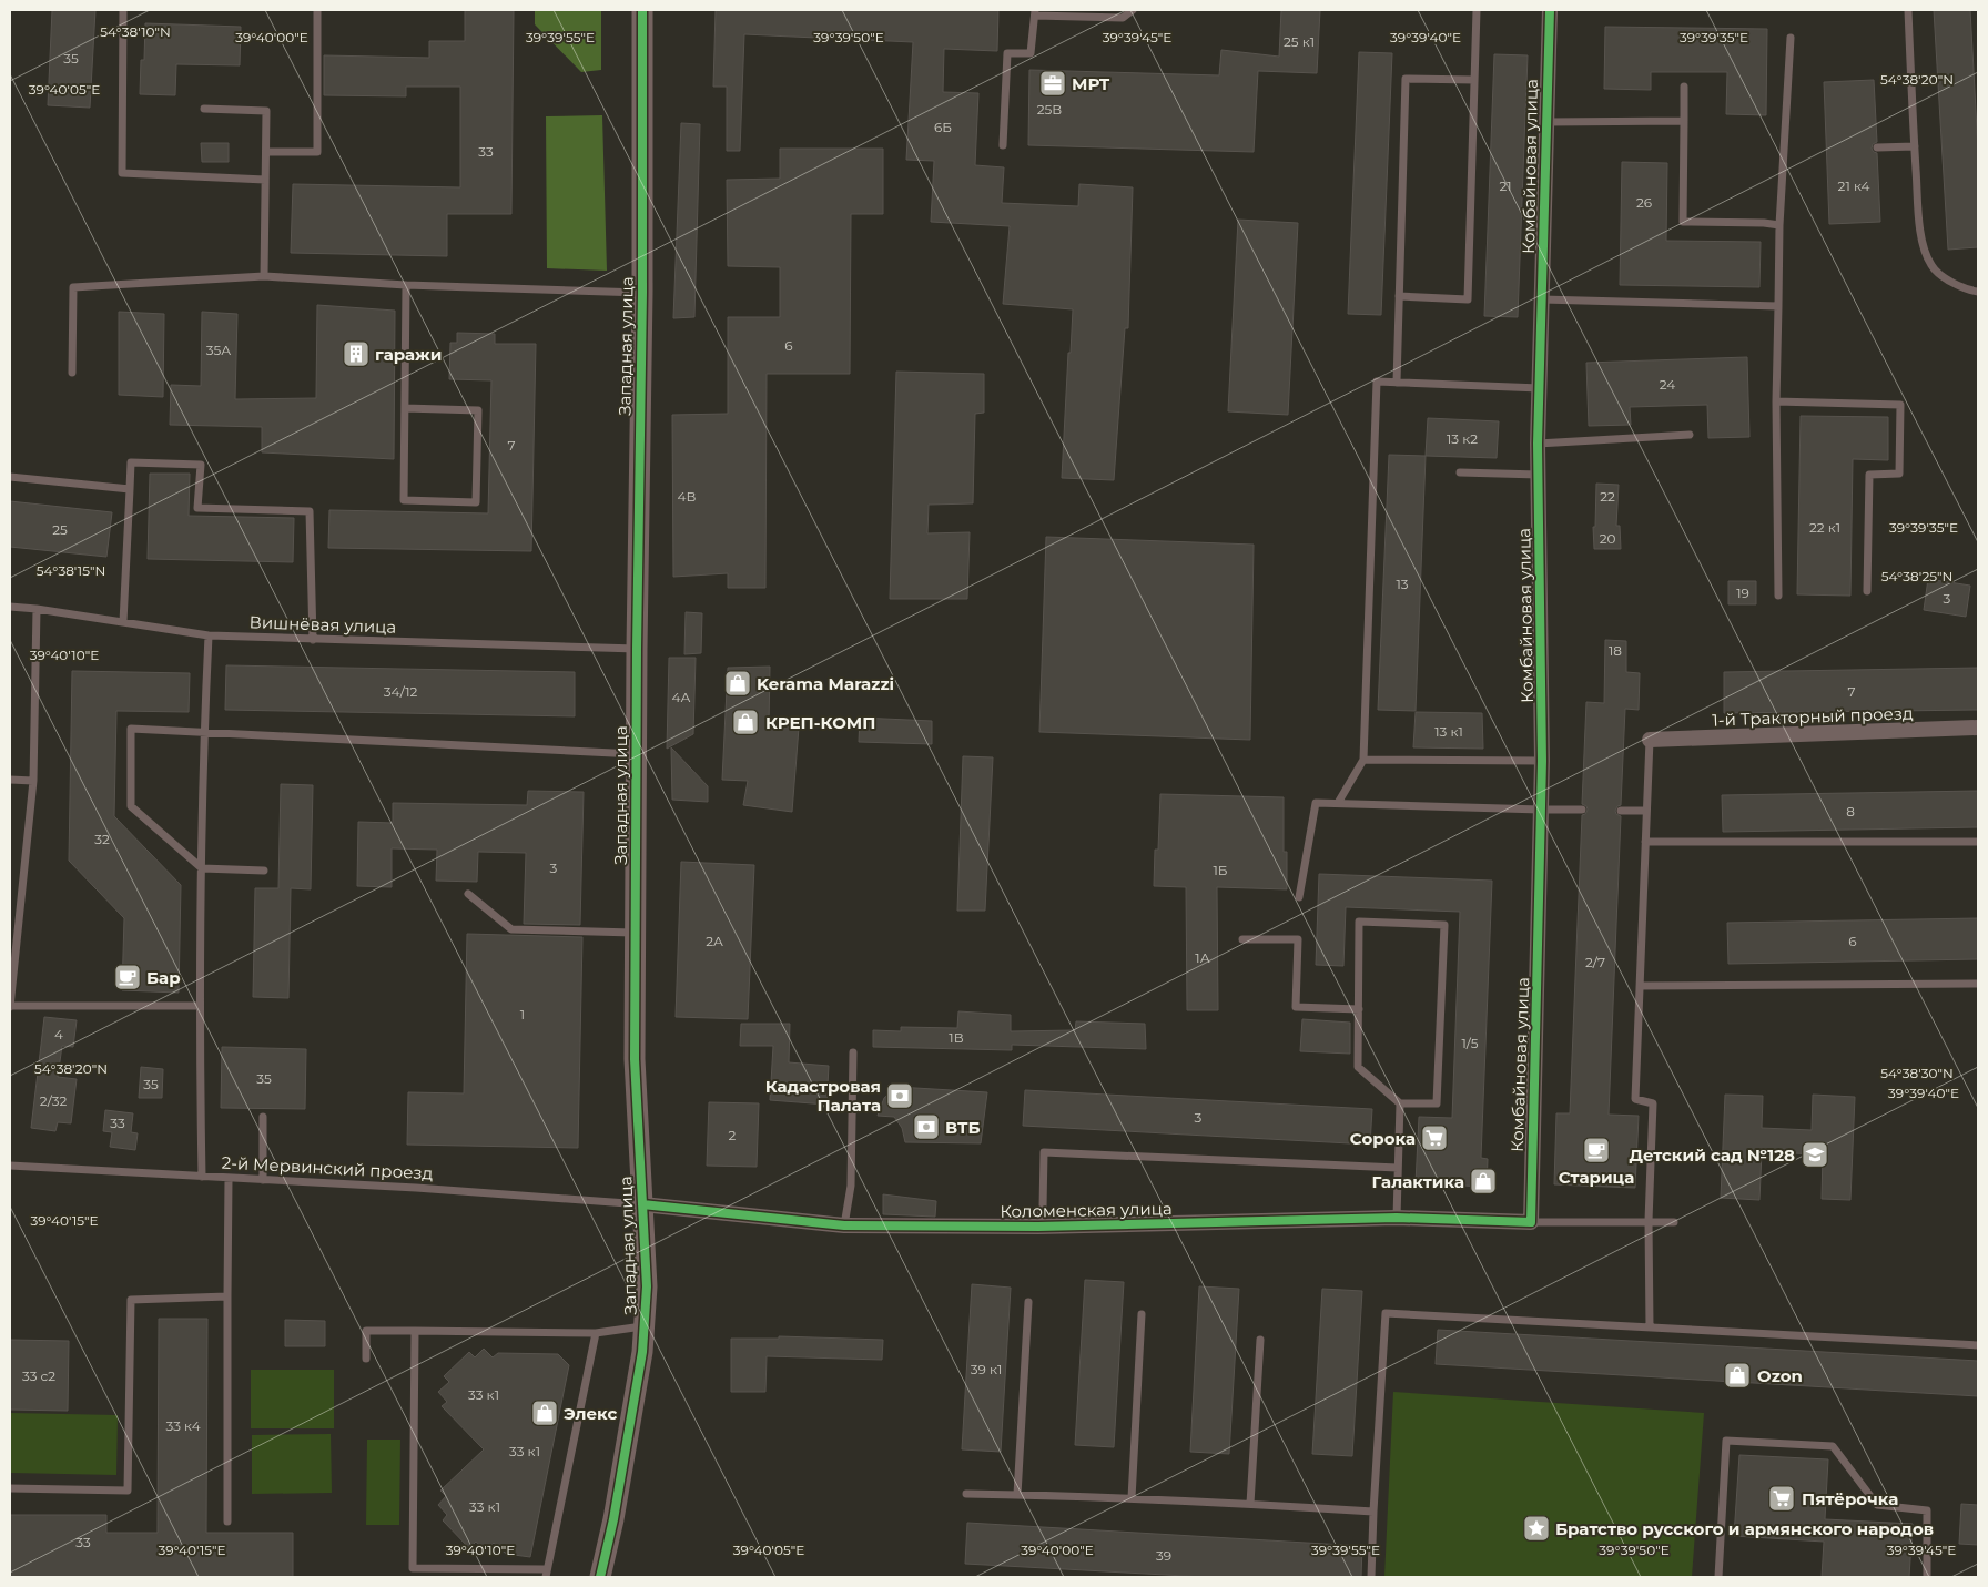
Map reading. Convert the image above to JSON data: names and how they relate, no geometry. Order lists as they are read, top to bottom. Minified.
{"streets":{"street":["Комбайновая улица","Западная улица","1-й Тракторный проезд","Коломенская улица"],"lane":["Вишнёвая улица","2-й Мервинский проезд"]},"crossings":[["Комбайновая улица","Коломенская улица"],["Западная улица","Вишнёвая улица"],["Западная улица","2-й Мервинский проезд"],["Западная улица","Коломенская улица"],["2-й Мервинский проезд","Коломенская улица"]],"places":{"office":["МРТ"],"building":["гаражи"],"shop":["Kerama Marazzi","КРЕП-КОМП","Галактика","Ozon","Элекс"],"cafe":["Бар","Старица"],"bank":["Кадастровая Палата","ВТБ"],"supermarket":["Сорока","Пятёрочка"],"school or university":["Детский сад №128"],"place":["Братство русского и армянского народов"]},"house_numbers":["25 к1","35","25В","6Б","33","21","21 к4","26","6","35А","24","13 к2","7","4В","22","22 к1","25","20","13","19","3","18","34/12","7","4А","13 к1","8","32","3","1Б","2А","6","1А","2/7","1","4","1В","1/5","35","35","2/32","3","33","2","39 к1","33 с2","33 к1","33 к4","33 к1","33 к1","33","39"],"coordinates":["54°38'10\"N","39°40'00\"E","39°39'55\"E","39°39'50\"E","39°39'45\"E","39°39'40\"E","39°39'35\"E","54°38'20\"N","39°40'05\"E","54°38'15\"N","54°38'25\"N","39°40'10\"E","54°38'30\"N","39°40'15\"E"]}
